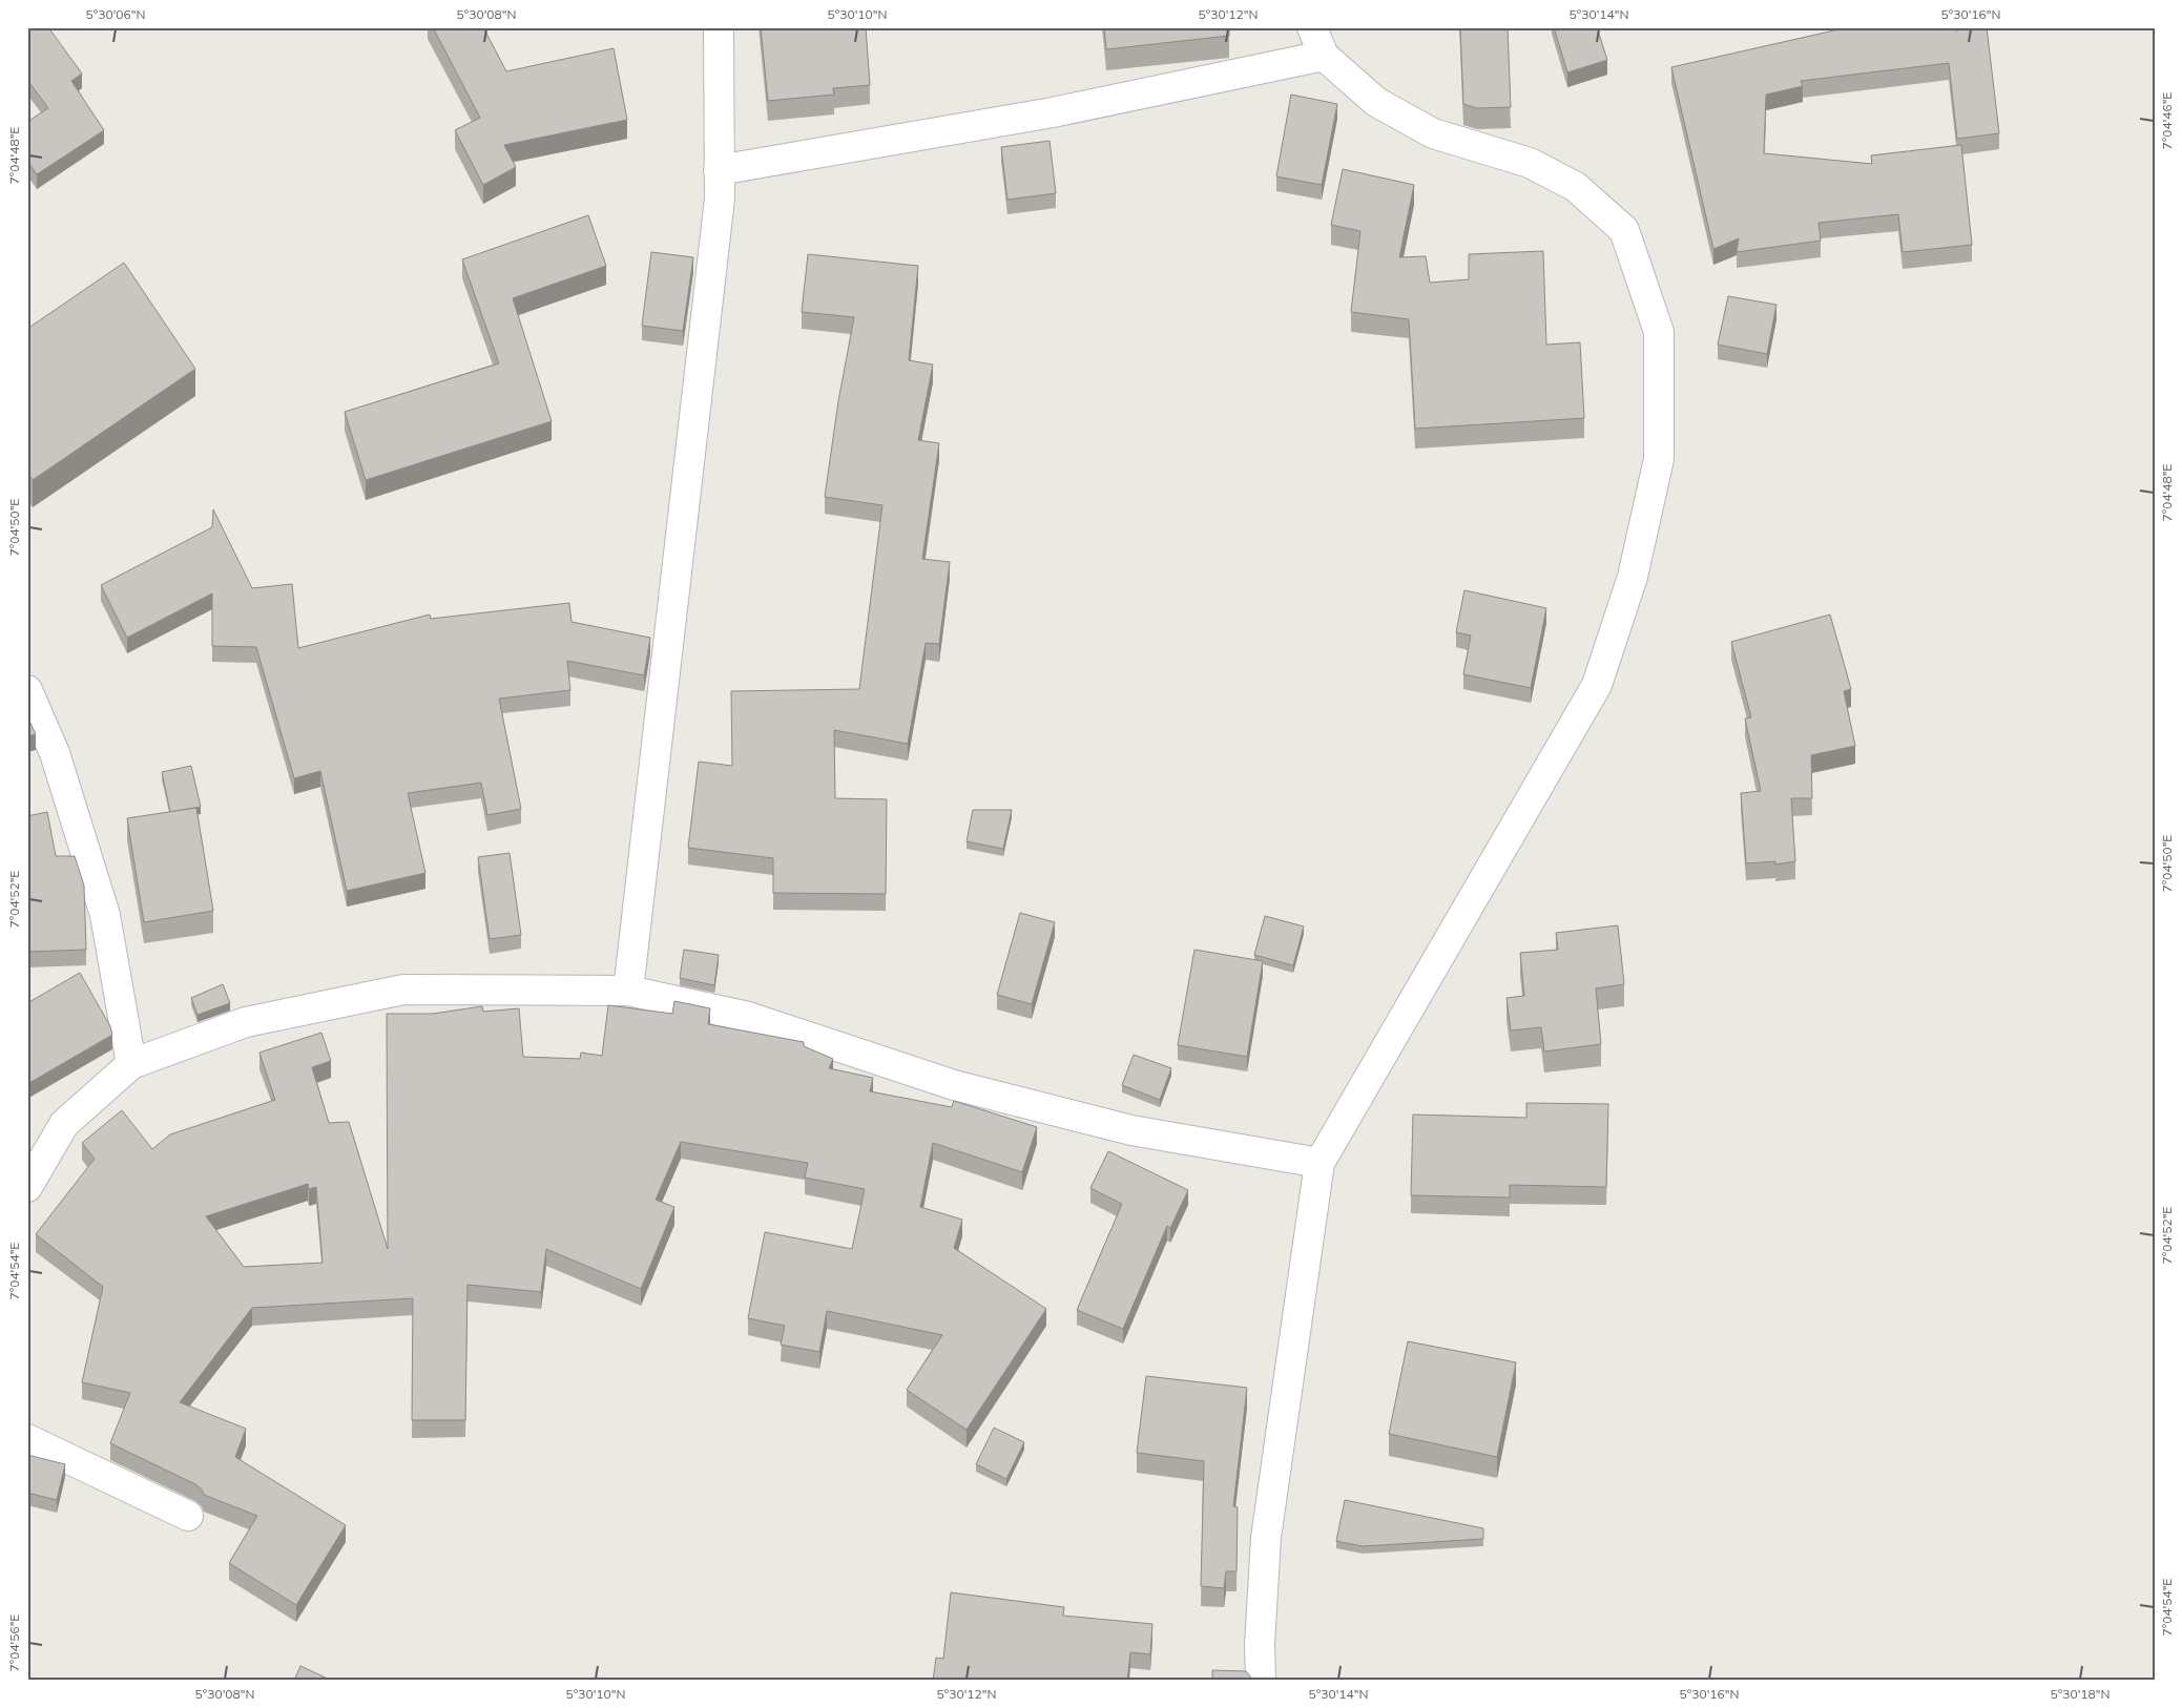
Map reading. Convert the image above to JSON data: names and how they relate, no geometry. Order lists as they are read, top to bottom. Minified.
{"coordinates":["5°30'06\"N","5°30'08\"N","5°30'10\"N","5°30'12\"N","5°30'14\"N","5°30'16\"N","7°04'46\"E","7°04'48\"E","7°04'50\"E","7°04'52\"E","7°04'54\"E","7°04'56\"E","5°30'18\"N"]}
